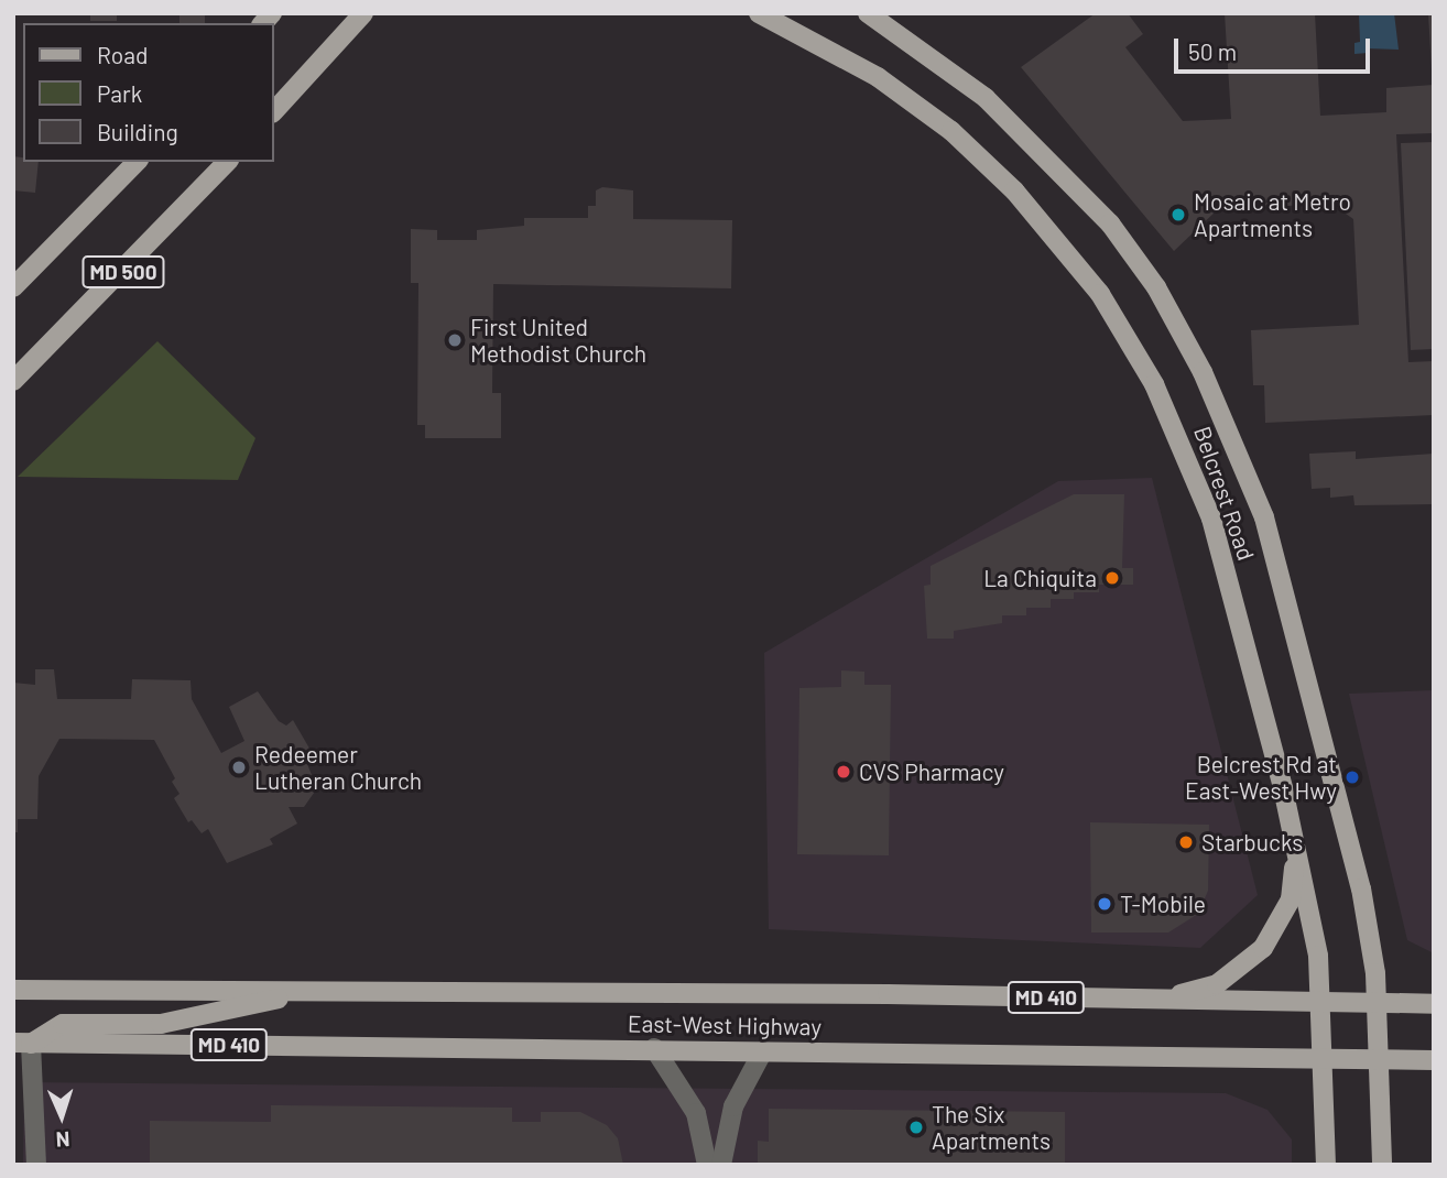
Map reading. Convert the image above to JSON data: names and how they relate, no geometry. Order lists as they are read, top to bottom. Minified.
{"streets":{"main road":["MD 500","Belcrest Road","MD 410","East-West Highway"]},"crossings":[["Belcrest Road","East-West Highway"]],"places":["Mosaic at Metro Apartments","First United Methodist Church","La Chiquita","Redeemer Lutheran Church","CVS Pharmacy","Belcrest Rd at East-West Hwy","Starbucks","T-Mobile","The Six Apartments"],"legend":["Road","Park","Building"],"scale_bar":"50 m","north":"bottom"}
